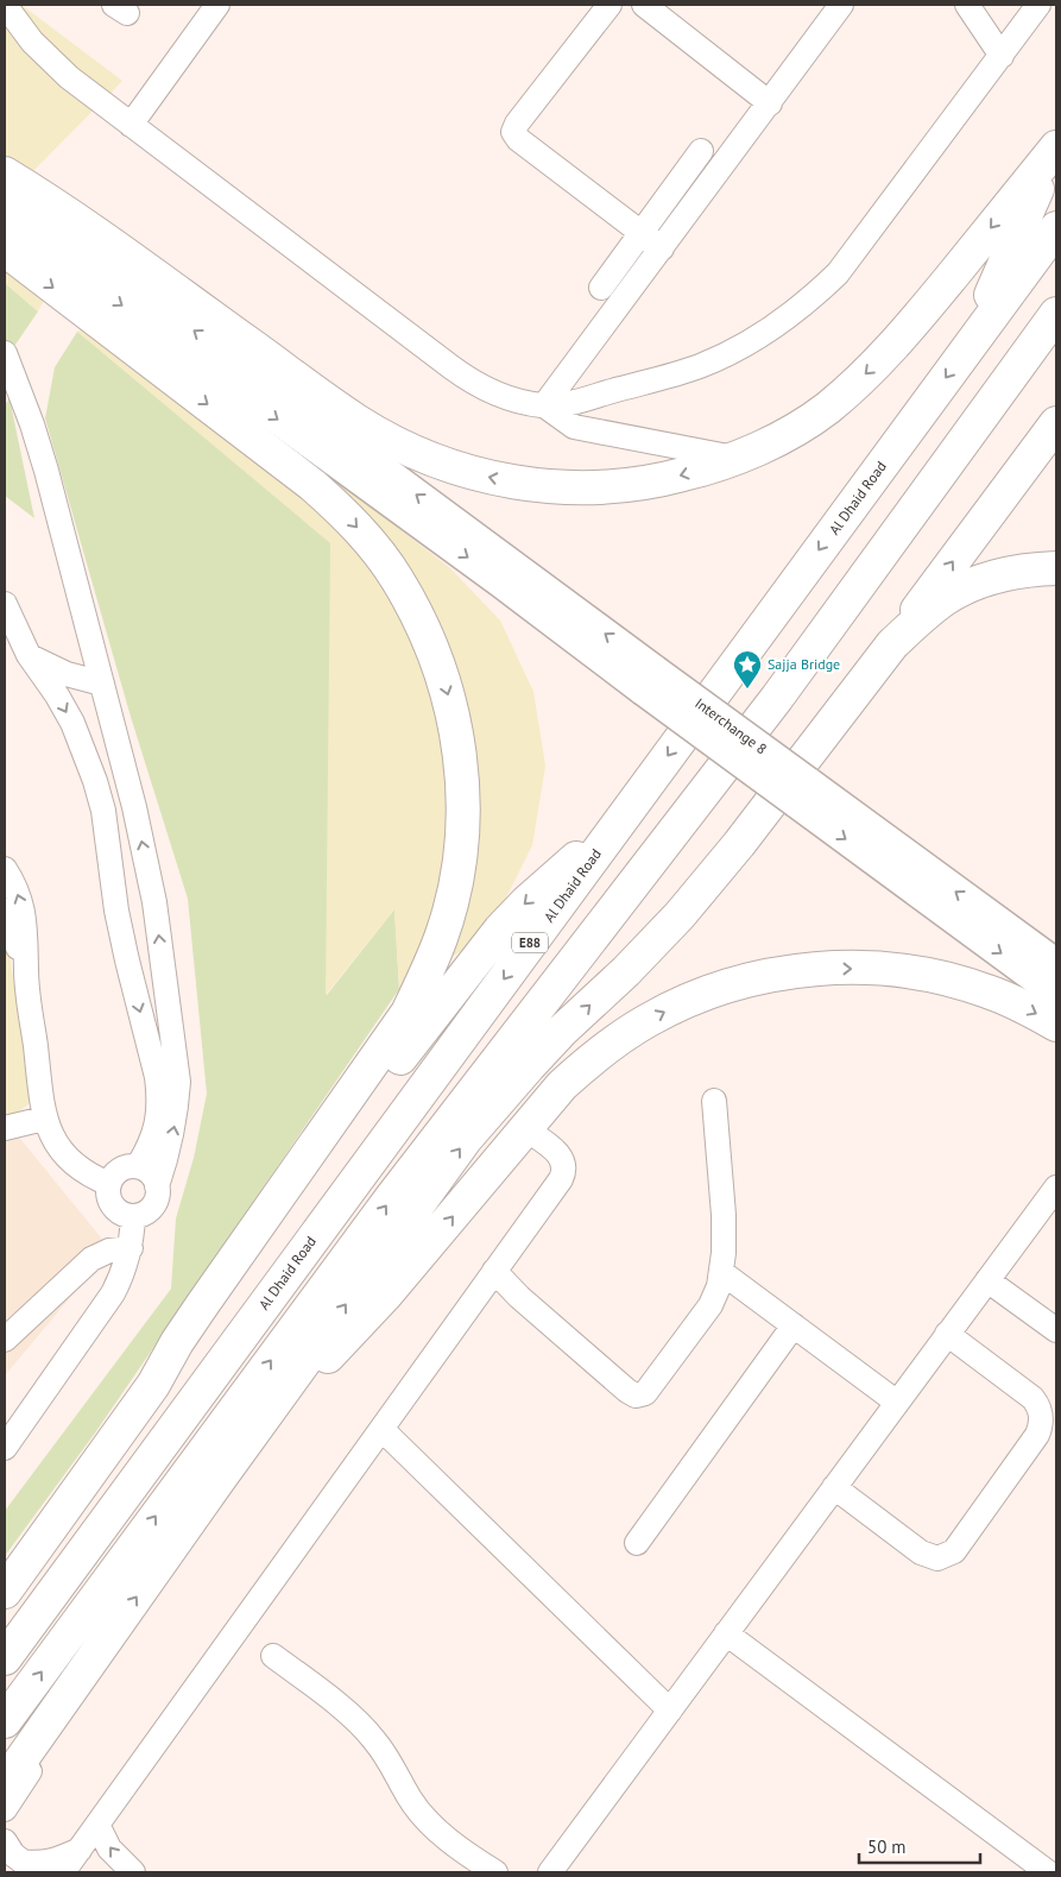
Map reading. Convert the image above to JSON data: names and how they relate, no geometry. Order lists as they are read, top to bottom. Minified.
{"streets":{"highway":["Al Dhaid Road","E88"],"main road":["Interchange 8"]},"places":{"place":["Sajja Bridge"]},"scale_bar":"50 m"}
